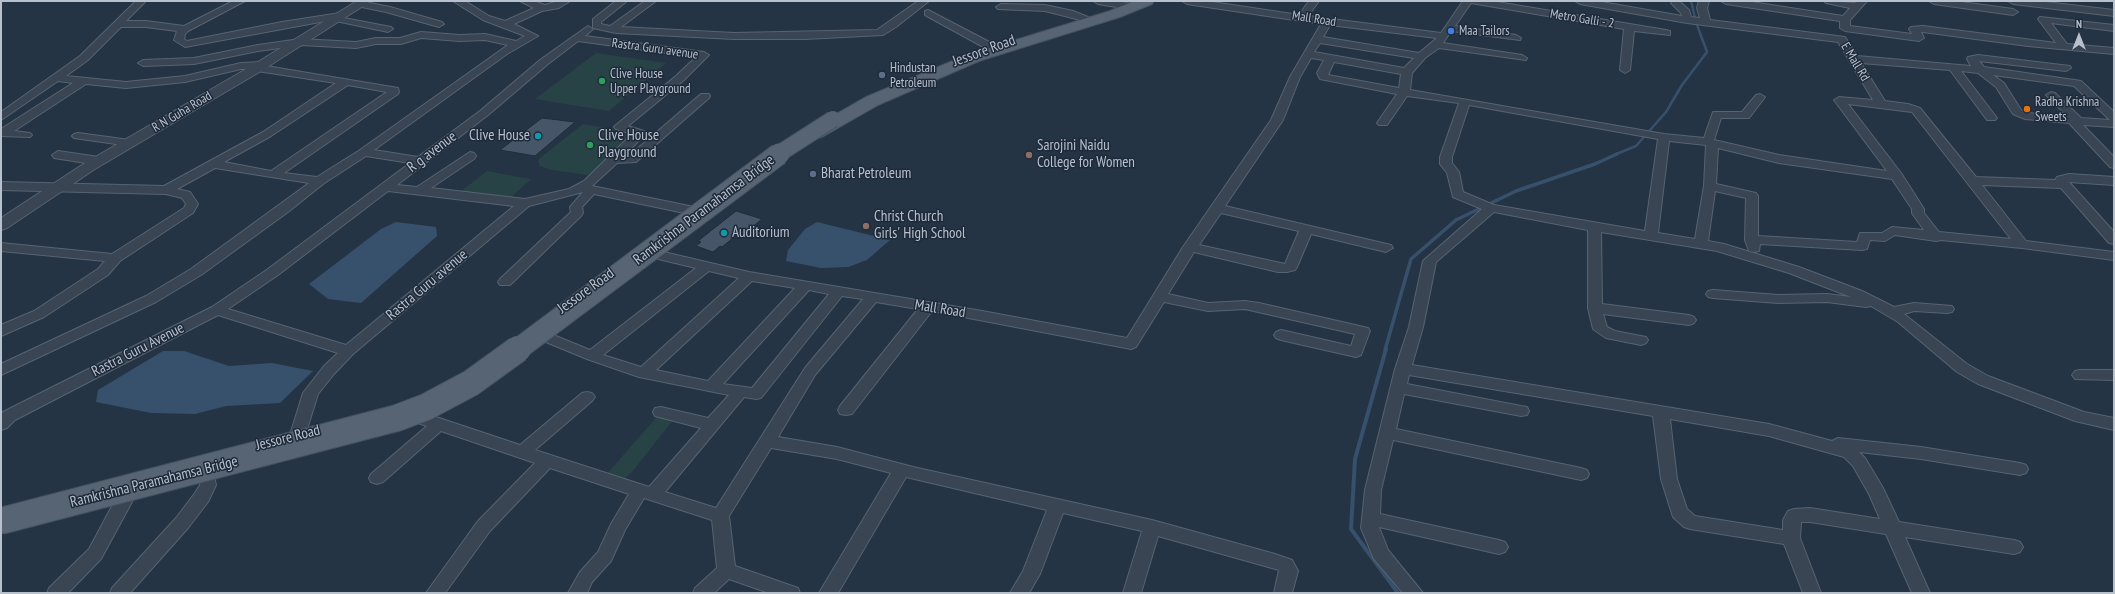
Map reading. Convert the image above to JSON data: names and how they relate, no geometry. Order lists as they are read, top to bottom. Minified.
{"streets":{"main road":["Jessore Road","Ramkrishna Paramahamsa Bridge"],"street":["Mall Road","Metro Galli - 2","Rastra Guru avenue","E Mall Rd","R N Guha Road","R g avenue","Rastra Guru Avenue"]},"crossings":[["Mall Road","Jessore Road"],["Rastra Guru avenue","Jessore Road"],["Rastra Guru avenue","R g avenue"],["Jessore Road","Ramkrishna Paramahamsa Bridge"],["R g avenue","Rastra Guru Avenue"]],"places":["Maa Tailors","Hindustan Petroleum","Clive House Upper Playground","Radha Krishna Sweets","Clive House","Clive House Playground","Sarojini Naidu College for Women","Bharat Petroleum","Christ Church Girls' High School","Auditorium"],"north":"top"}
